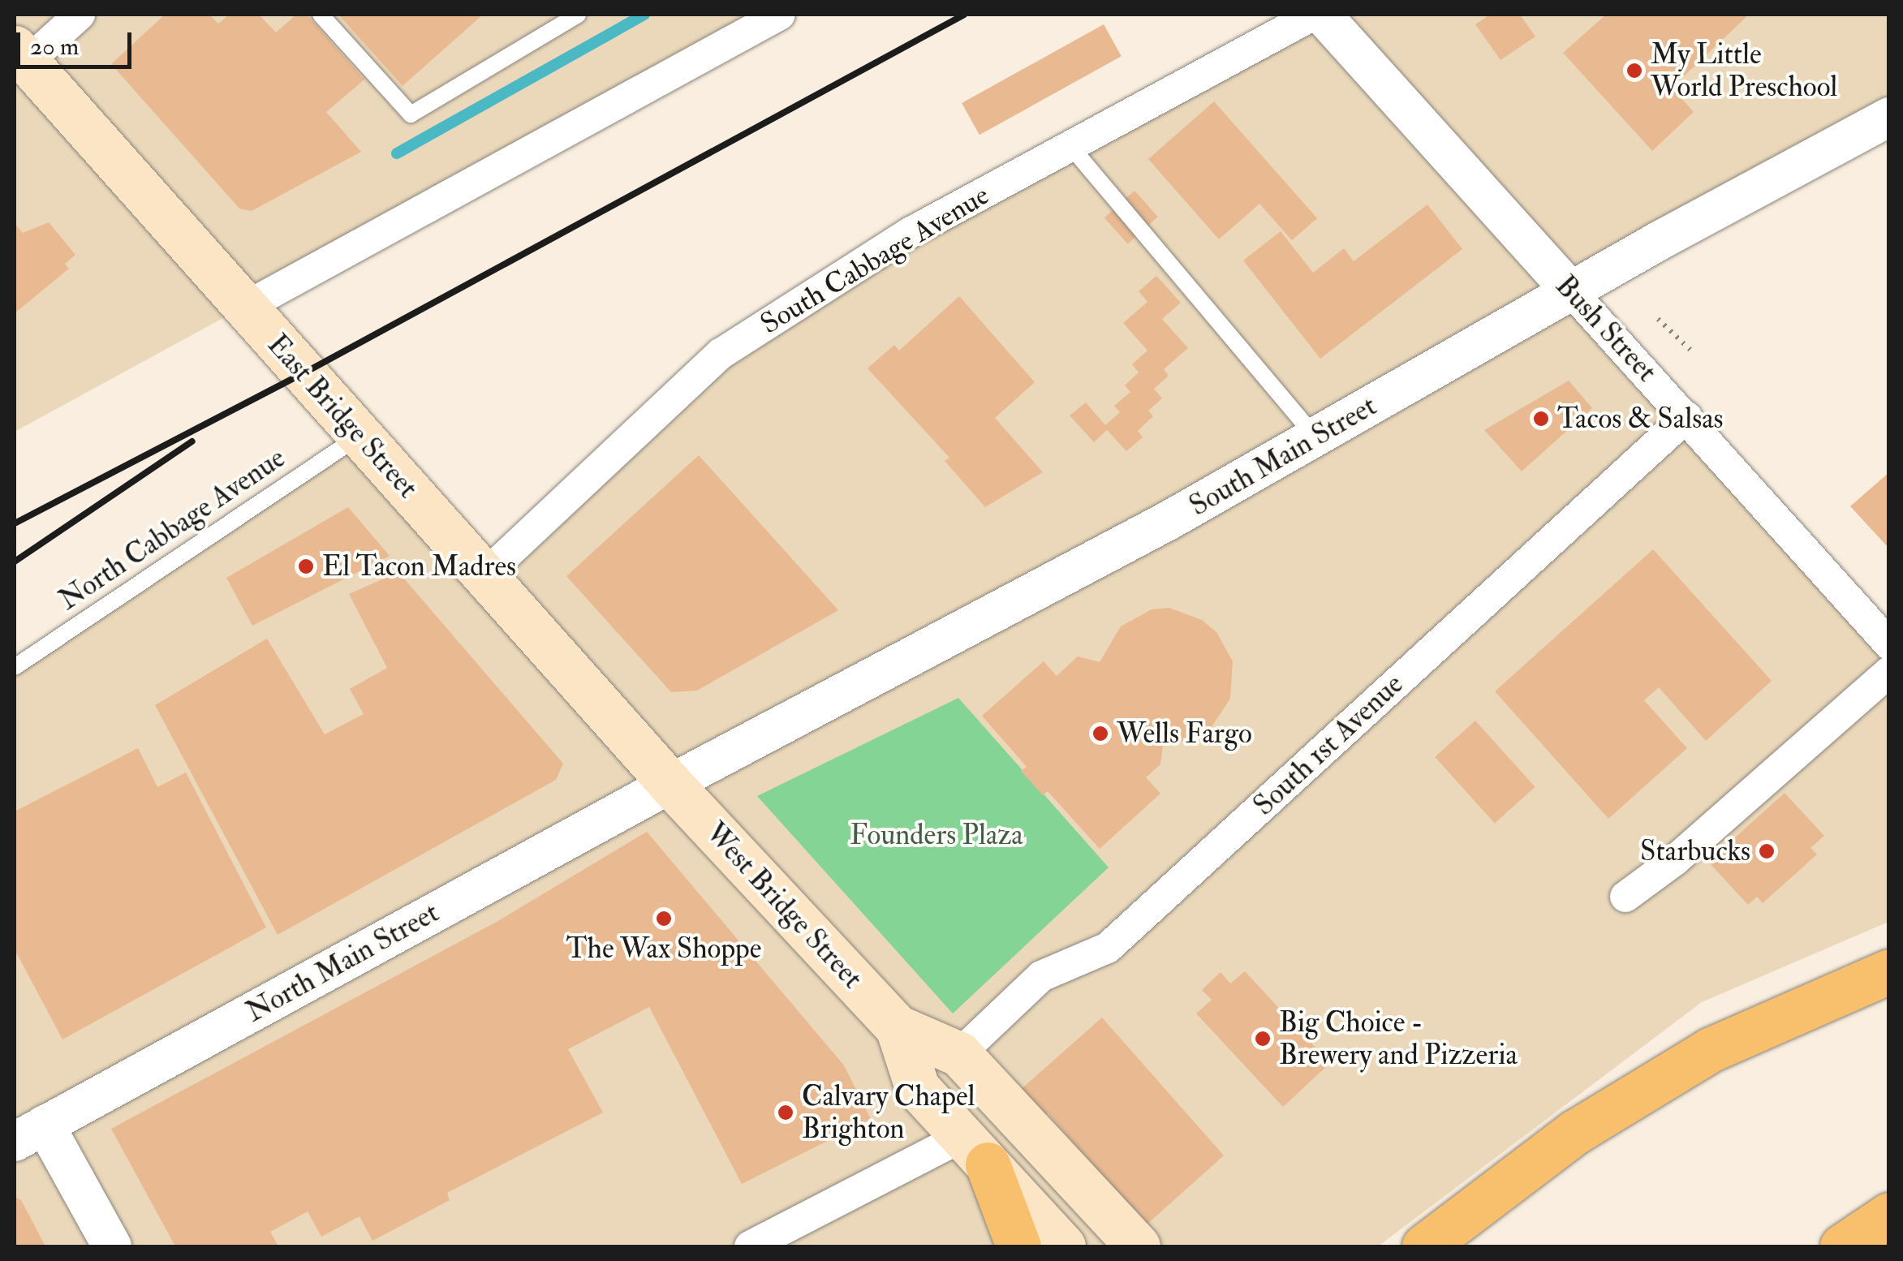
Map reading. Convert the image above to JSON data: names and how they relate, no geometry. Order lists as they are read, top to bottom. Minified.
{"streets":{"main road":["East Bridge Street","West Bridge Street"],"street":["South Cabbage Avenue","Bush Street","South Main Street","South 1st Avenue","North Main Street"],"lane":["North Cabbage Avenue"]},"crossings":[["South Cabbage Avenue","East Bridge Street"],["Bush Street","South Main Street"],["Bush Street","South 1st Avenue"],["East Bridge Street","South Main Street"],["East Bridge Street","North Cabbage Avenue"],["East Bridge Street","West Bridge Street"],["East Bridge Street","North Main Street"],["South Main Street","West Bridge Street"],["South Main Street","North Main Street"],["South 1st Avenue","West Bridge Street"],["West Bridge Street","North Main Street"]],"parks":["Founders Plaza"],"places":["My Little World Preschool","Tacos & Salsas","El Tacon Madres","Wells Fargo","Starbucks","The Wax Shoppe","Big Choice - Brewery and Pizzeria","Calvary Chapel Brighton"],"scale_bar":"20 m"}
